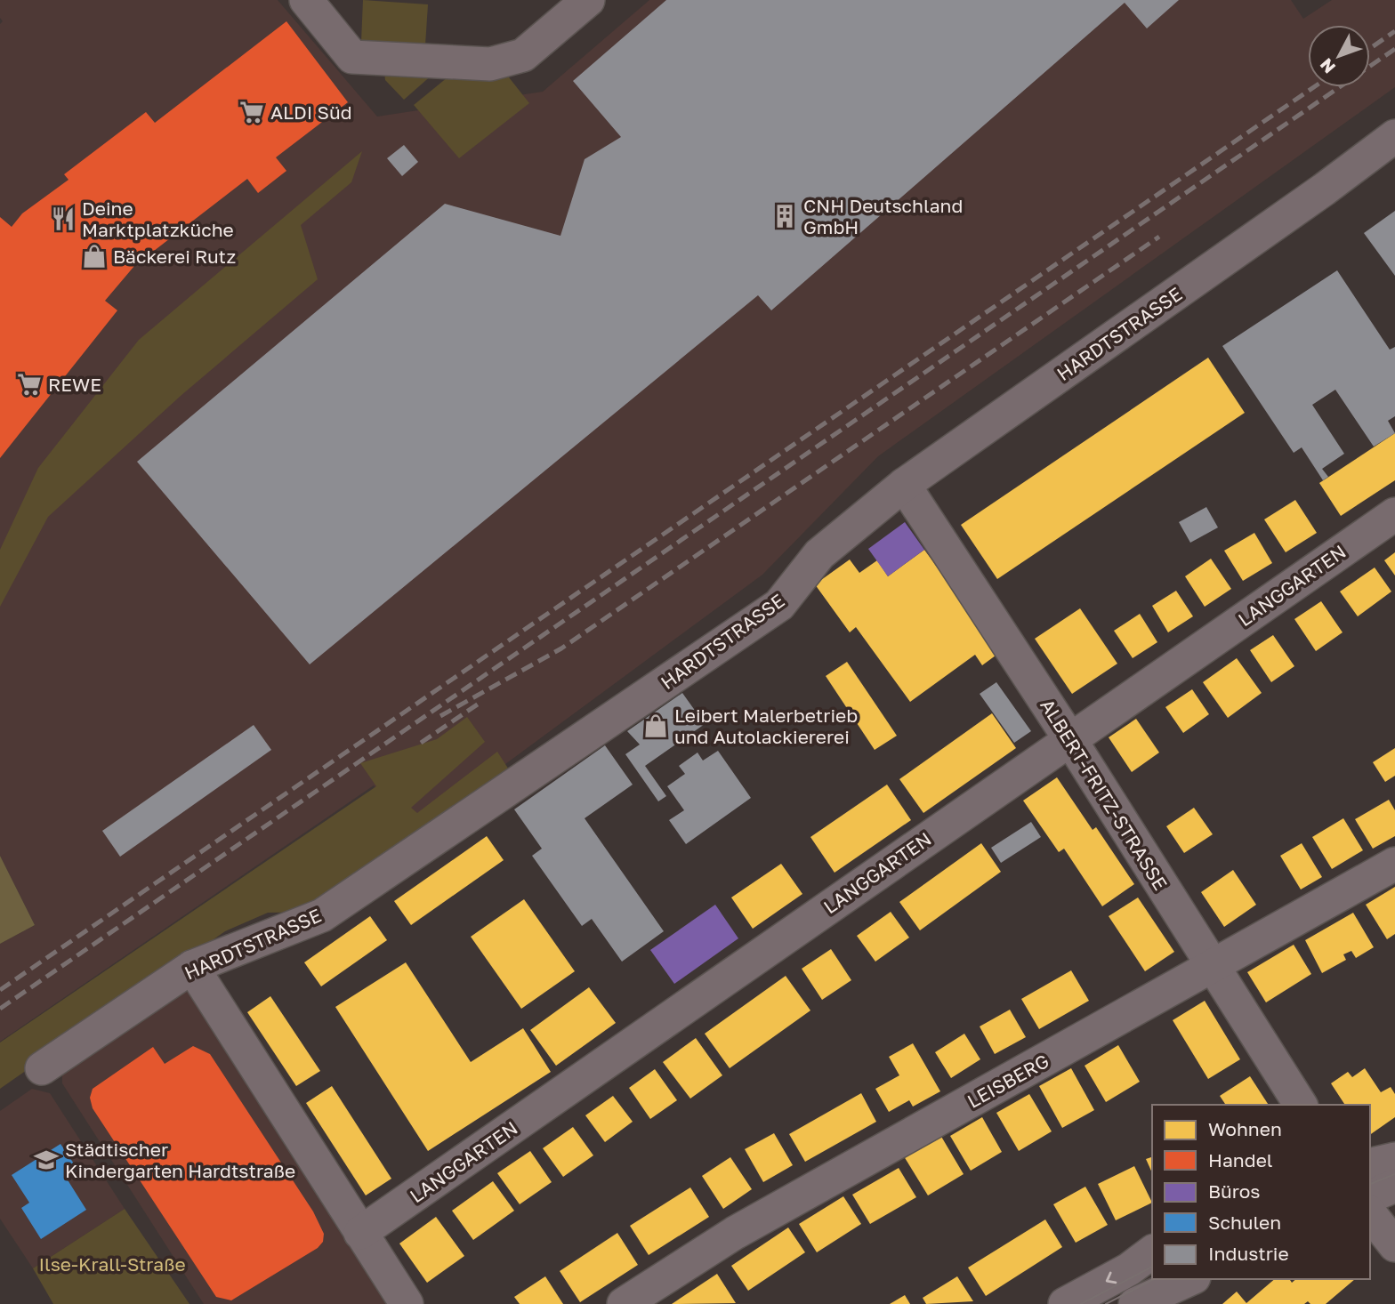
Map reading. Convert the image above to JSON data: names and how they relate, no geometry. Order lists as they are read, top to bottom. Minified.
{"streets":{"street":["HARDTSTRASSE","LANGGARTEN","ALBERT-FRITZ-STRASSE","LEISBERG"]},"crossings":[["HARDTSTRASSE","ALBERT-FRITZ-STRASSE"],["LANGGARTEN","ALBERT-FRITZ-STRASSE"],["ALBERT-FRITZ-STRASSE","LEISBERG"]],"parks":["Ilse-Krall-Straße"],"places":{"supermarket":["ALDI Süd","REWE"],"building":["CNH Deutschland GmbH"],"restaurant":["Deine Marktplatzküche"],"shop":["Bäckerei Rutz","Leibert Malerbetrieb und Autolackiererei"],"school or university":["Städtischer Kindergarten Hardtstraße"]},"legend":["Wohnen","Handel","Büros","Schulen","Industrie"],"north":"bottom left"}
